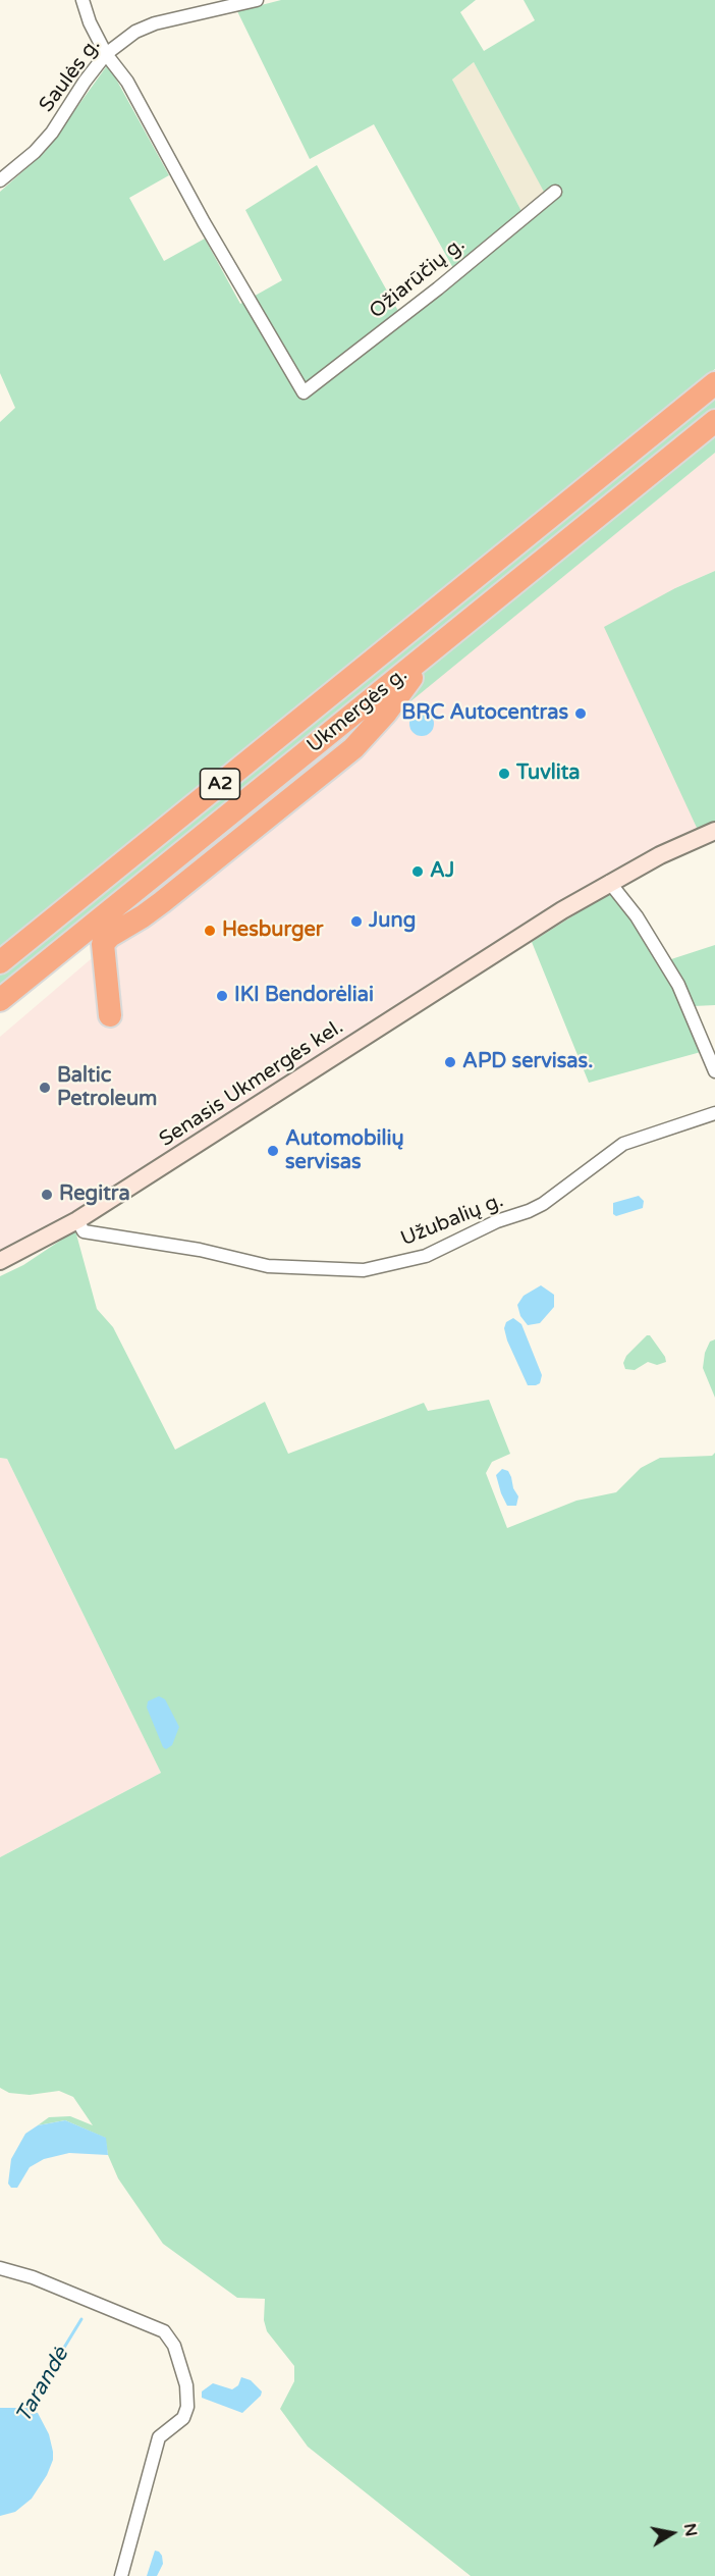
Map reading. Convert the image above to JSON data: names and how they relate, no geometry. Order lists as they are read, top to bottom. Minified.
{"streets":{"highway":["Ukmergės g.","A2"],"main road":["Senasis Ukmergės kel."],"street":["Saulės g.","Ožiarūčių g.","Užubalių g."]},"crossings":[["Saulės g.","Ožiarūčių g."],["Senasis Ukmergės kel.","Užubalių g."]],"water":["Tarandė"],"places":["BRC Autocentras","Tuvlita","AJ","Jung","Hesburger","IKI Bendorėliai","APD servisas.","Baltic Petroleum","Automobilių servisas","Regitra"],"north":"right"}
